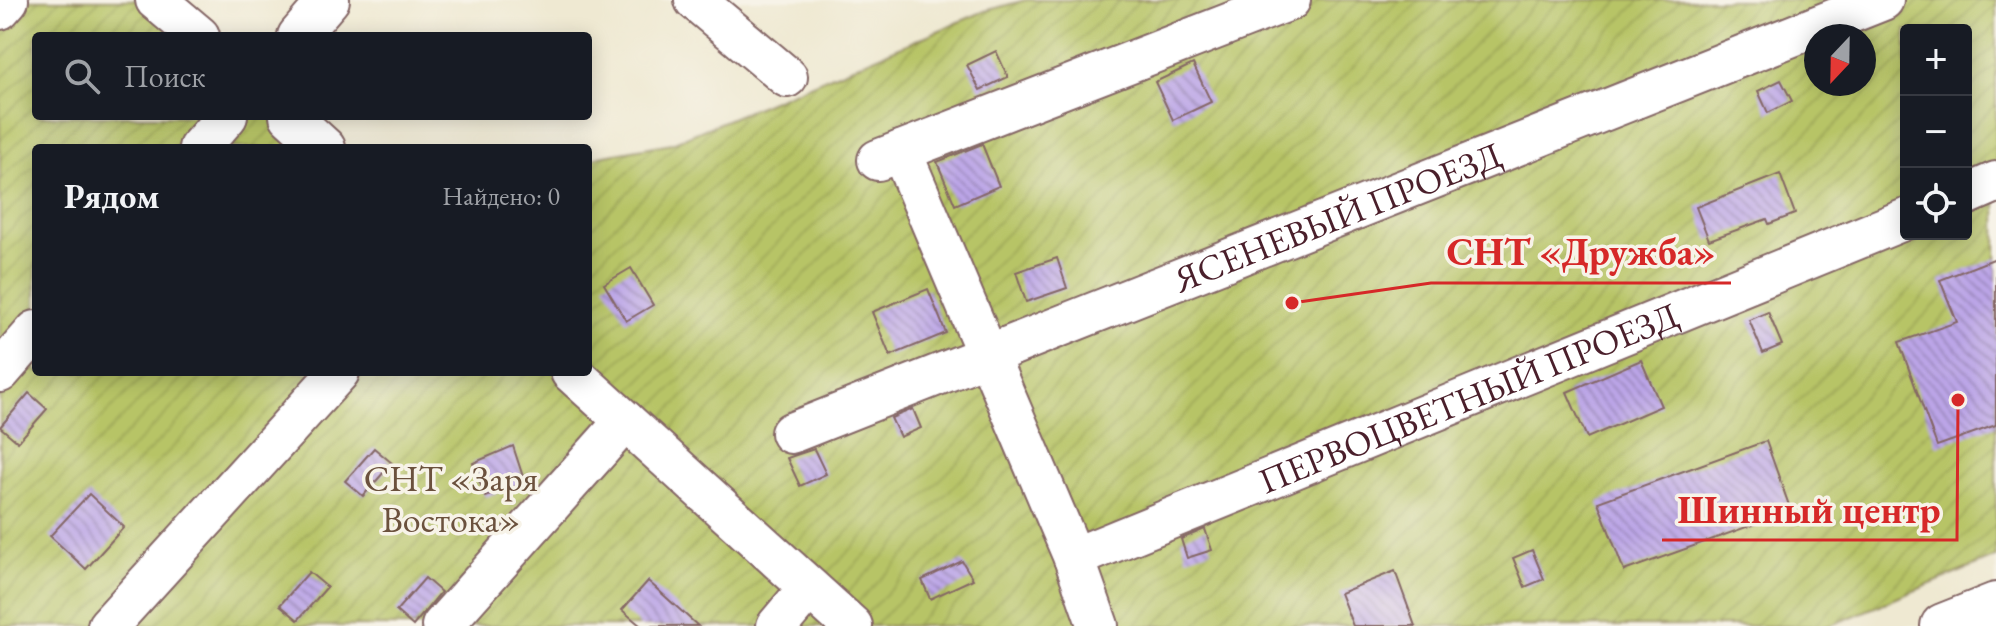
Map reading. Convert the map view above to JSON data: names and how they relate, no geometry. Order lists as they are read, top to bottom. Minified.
{"streets":{"street":["ЯСЕНЕВЫЙ ПРОЕЗД","ПЕРВОЦВЕТНЫЙ ПРОЕЗД"]},"parks":["СНТ «Заря Востока»"],"places":["СНТ «Дружба»","Шинный центр"],"north":"bottom","page":{"map_buttons":["+","−"],"search":"Поиск","heading":["Рядом","Найдено: 0"]}}
